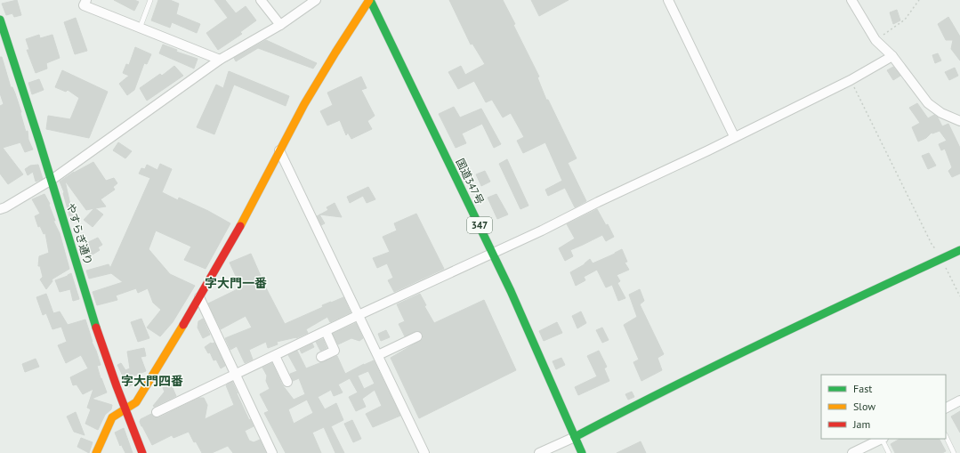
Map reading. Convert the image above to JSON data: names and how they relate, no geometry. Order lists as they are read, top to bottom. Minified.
{"streets":{"main road":["国道347号","347","やすらぎ通り"]},"districts":["字大門一番","字大門四番"],"legend":["Fast","Slow","Jam"]}
